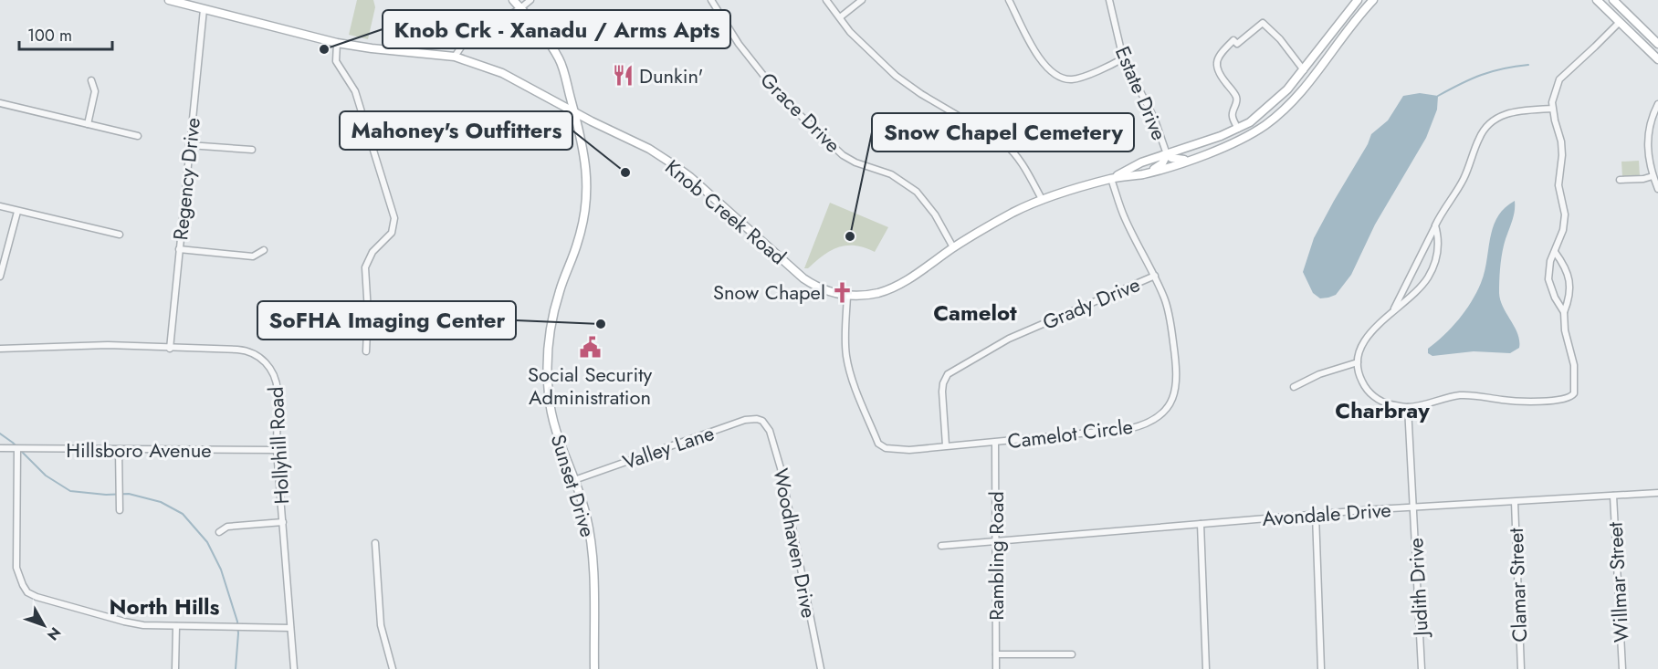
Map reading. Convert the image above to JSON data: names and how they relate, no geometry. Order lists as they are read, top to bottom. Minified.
{"streets":{"main road":["Knob Creek Road","Sunset Drive"],"street":["Estate Drive","Grace Drive","Regency Drive","Grady Drive","Camelot Circle","Hollyhill Road","Valley Lane","Hillsboro Avenue","Avondale Drive","Woodhaven Drive","Rambling Road","Willmar Street","Clamar Street","Judith Drive"]},"crossings":[["Estate Drive","Knob Creek Road"],["Grace Drive","Knob Creek Road"],["Regency Drive","Knob Creek Road"],["Regency Drive","Hollyhill Road"],["Knob Creek Road","Camelot Circle"],["Knob Creek Road","Sunset Drive"],["Grady Drive","Camelot Circle"],["Camelot Circle","Rambling Road"],["Hollyhill Road","Hillsboro Avenue"],["Valley Lane","Sunset Drive"],["Valley Lane","Woodhaven Drive"],["Avondale Drive","Rambling Road"],["Avondale Drive","Willmar Street"],["Avondale Drive","Clamar Street"],["Avondale Drive","Judith Drive"]],"districts":["Camelot","Charbray","North Hills"],"places":{"other":["Knob Crk - Xanadu / Arms Apts","Mahoney's Outfitters","Snow Chapel Cemetery","SoFHA Imaging Center"],"restaurant":["Dunkin'"],"church":["Snow Chapel"],"public building":["Social Security Administration"]},"scale_bar":"100 m","north":"bottom right"}
